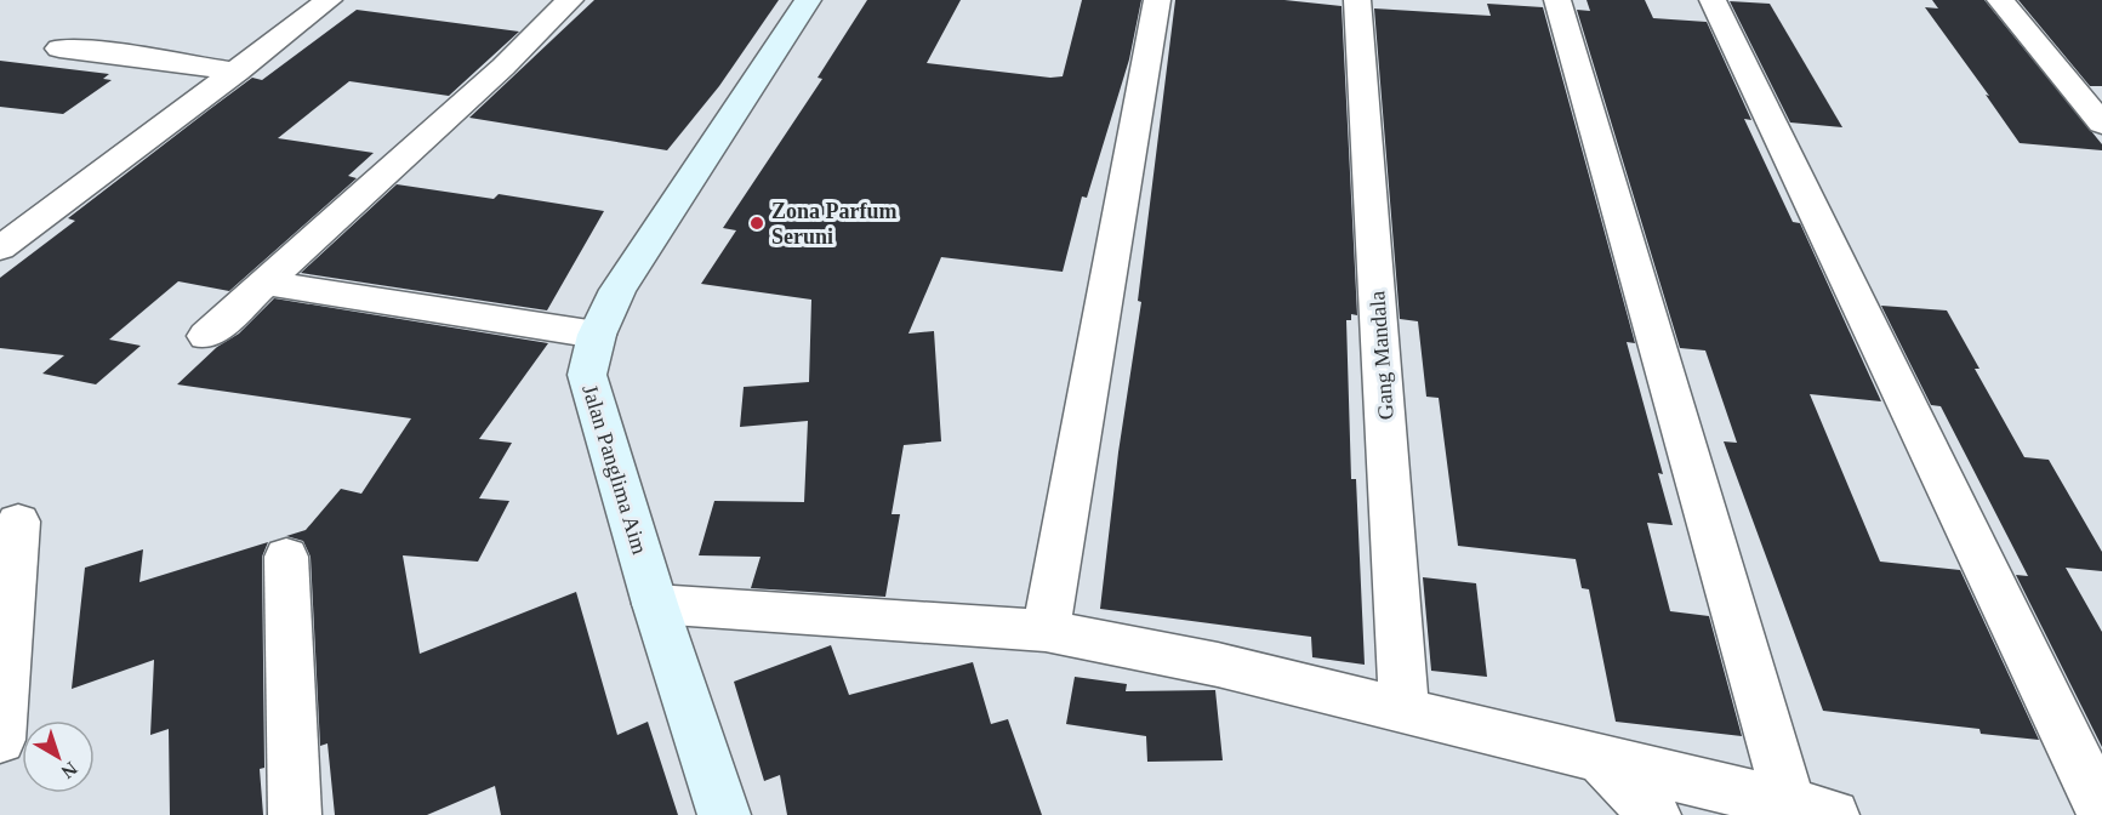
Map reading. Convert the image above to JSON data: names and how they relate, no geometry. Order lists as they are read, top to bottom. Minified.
{"streets":{"street":["Gang Mandala","Jalan Panglima Aim"]},"places":["Zona Parfum Seruni"],"north":"bottom right"}
